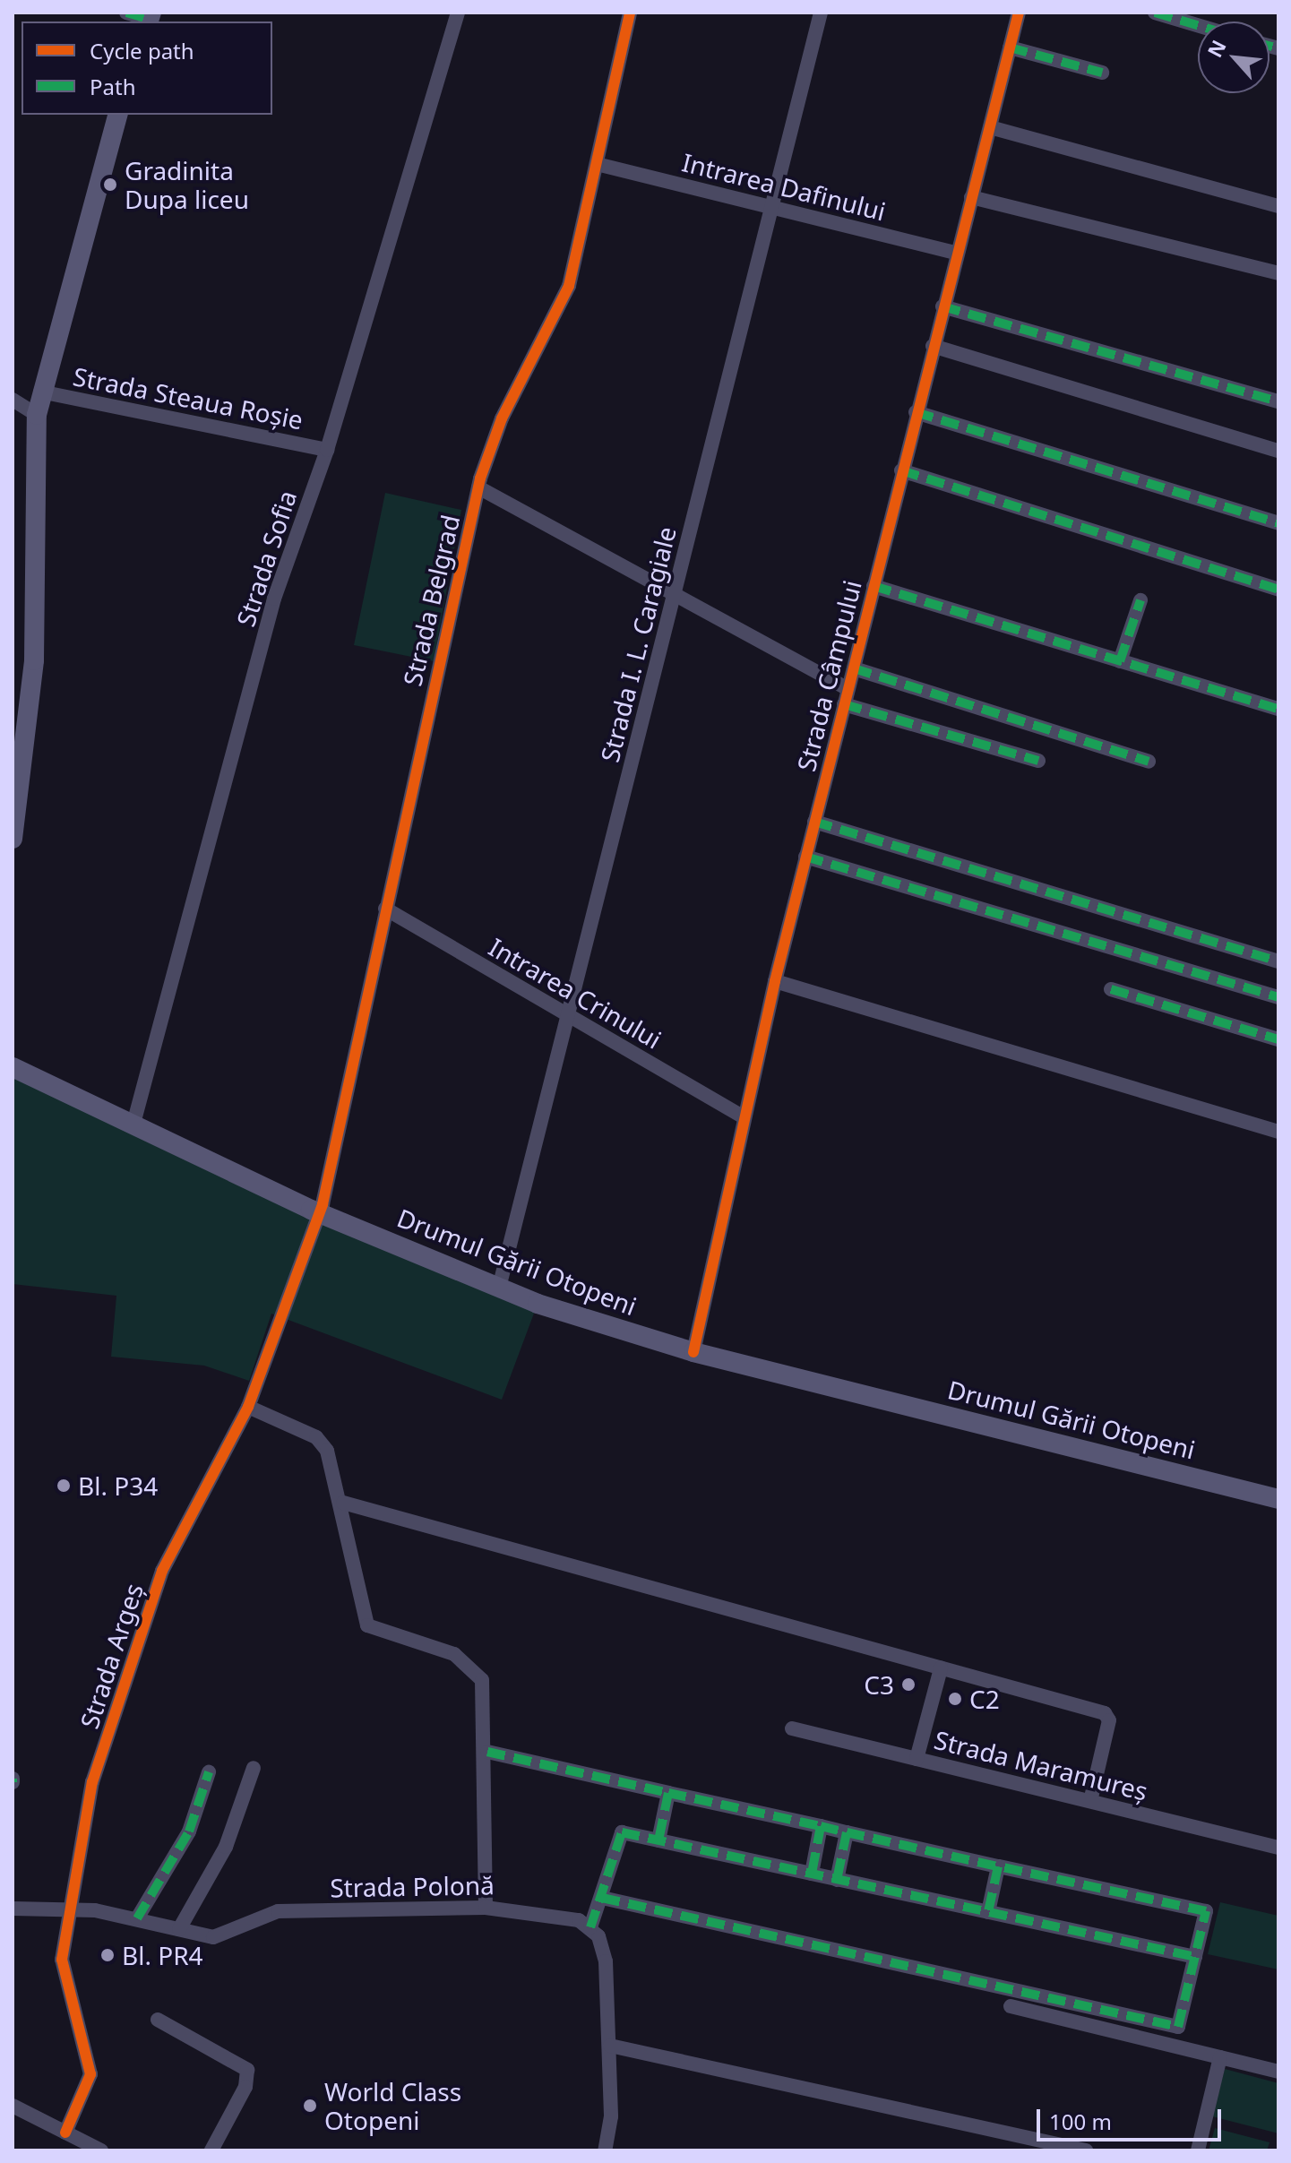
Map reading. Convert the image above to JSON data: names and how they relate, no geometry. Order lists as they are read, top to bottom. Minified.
{"streets":{"main road":["Drumul Gării Otopeni"],"street":["Intrarea Dafinului","Strada Steaua Roșie","Strada Sofia","Strada Belgrad","Strada I. L. Caragiale","Strada Câmpului","Intrarea Crinului","Strada Argeș","Strada Maramureș","Strada Polonă"]},"crossings":[["Intrarea Dafinului","Strada Belgrad"],["Intrarea Dafinului","Strada I. L. Caragiale"],["Intrarea Dafinului","Strada Câmpului"],["Strada Steaua Roșie","Strada Sofia"],["Strada Sofia","Drumul Gării Otopeni"],["Strada Belgrad","Intrarea Crinului"],["Strada Belgrad","Drumul Gării Otopeni"],["Strada Belgrad","Strada Argeș"],["Strada I. L. Caragiale","Intrarea Crinului"],["Strada I. L. Caragiale","Drumul Gării Otopeni"],["Strada Câmpului","Intrarea Crinului"],["Strada Câmpului","Drumul Gării Otopeni"],["Drumul Gării Otopeni","Strada Argeș"],["Strada Argeș","Strada Polonă"]],"places":["Gradinita Dupa liceu","Bl. P34","C3","C2","Bl. PR4","World Class Otopeni"],"legend":["Cycle path","Path"],"scale_bar":"100 m","north":"top left"}
